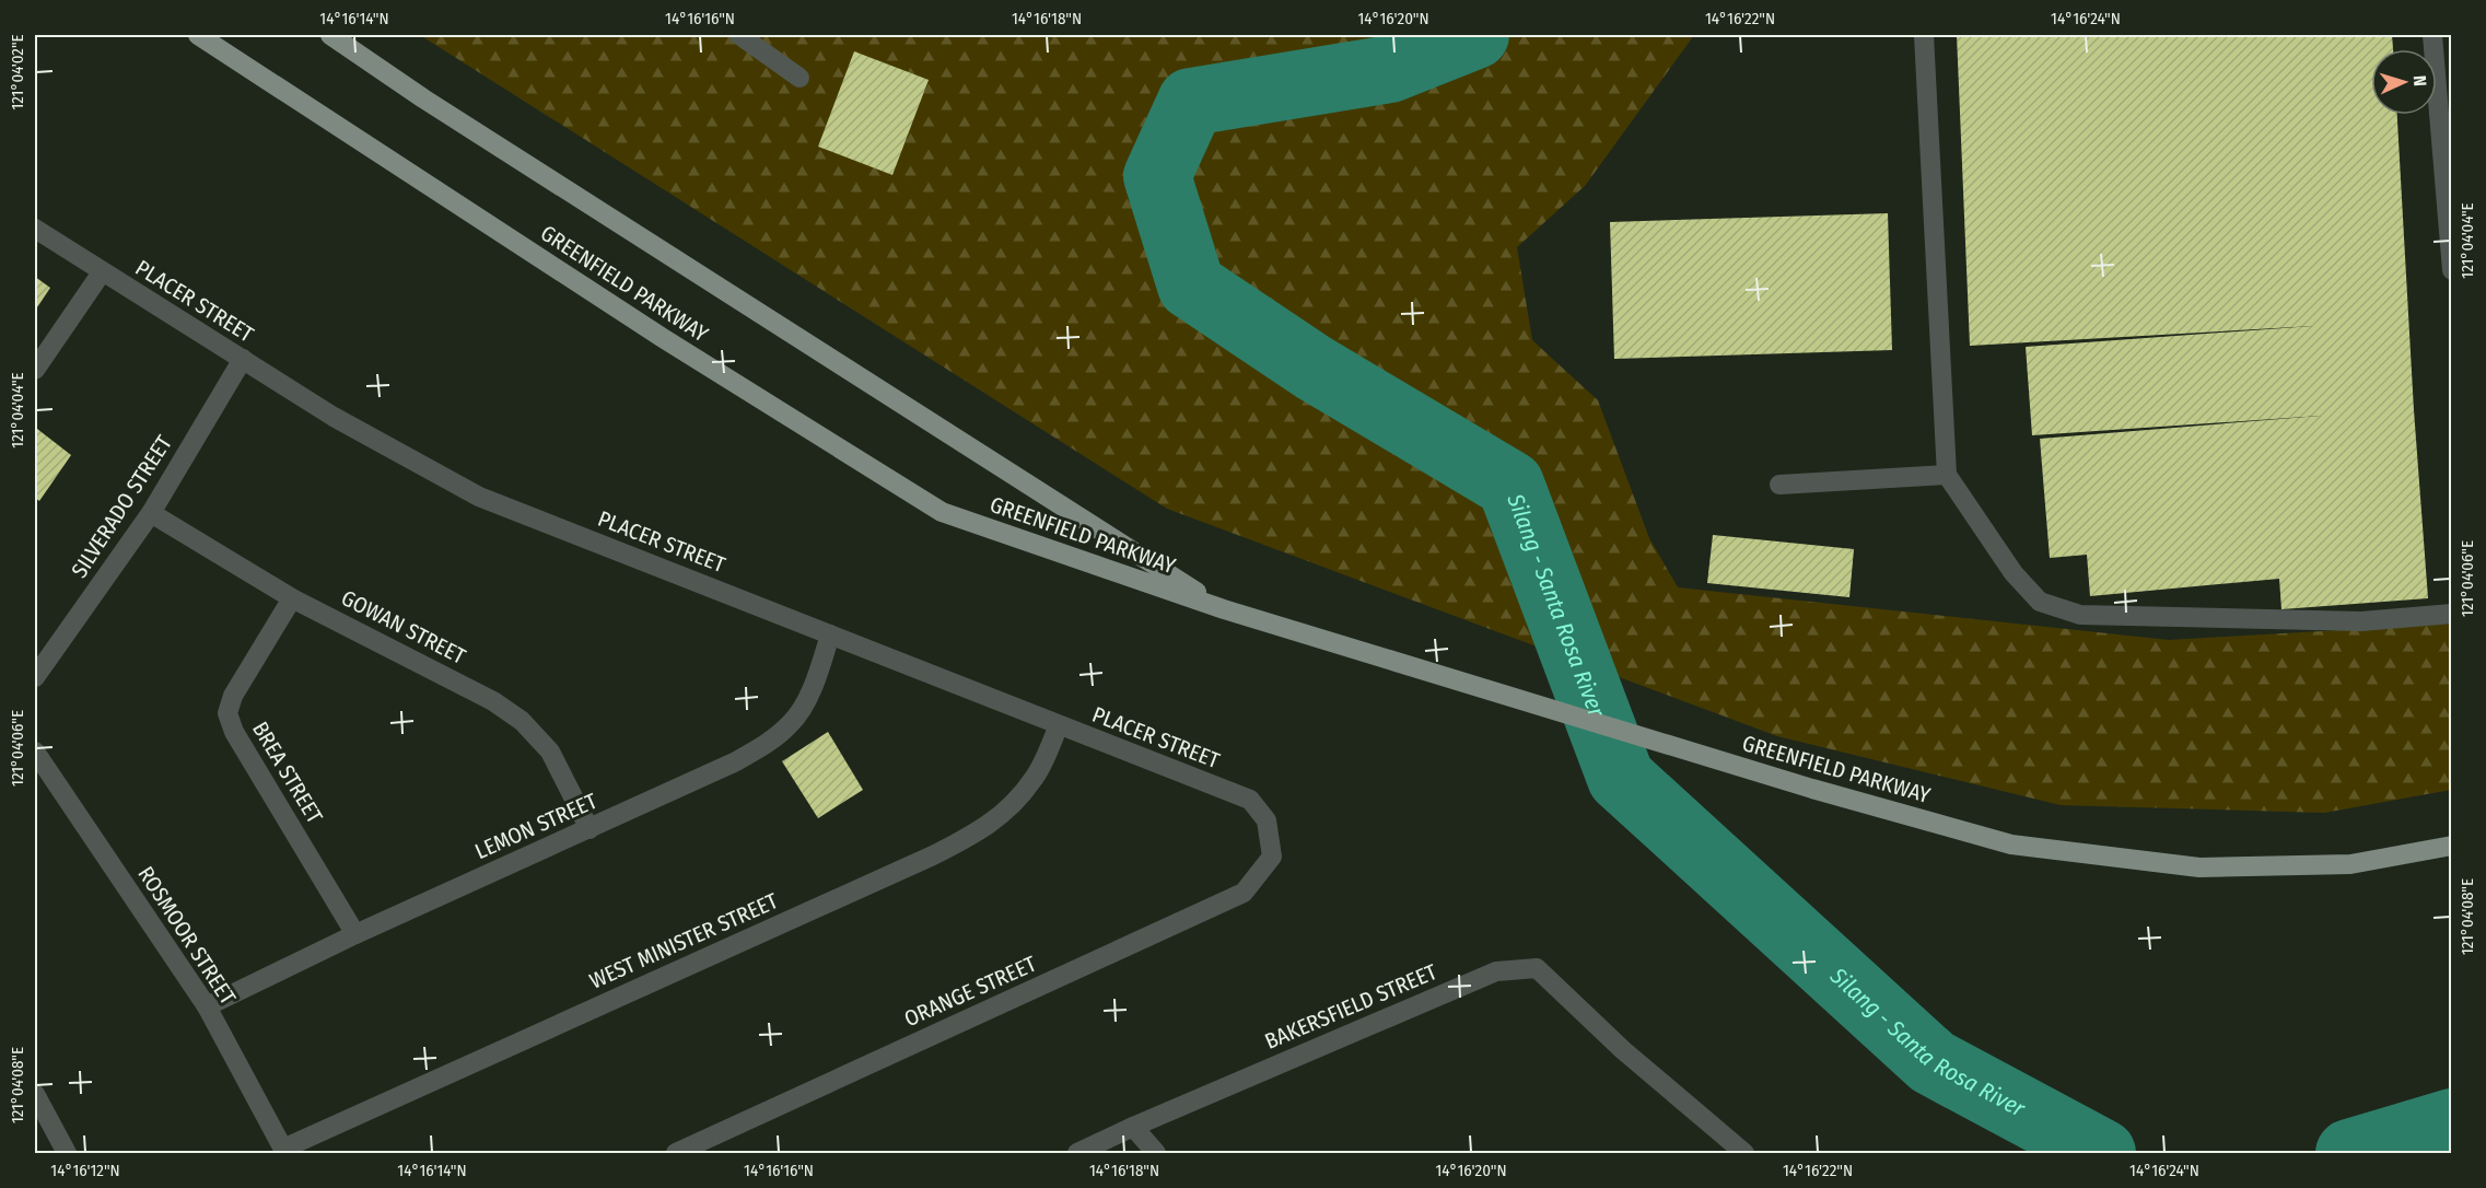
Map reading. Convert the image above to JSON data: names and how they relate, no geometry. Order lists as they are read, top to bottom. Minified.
{"streets":{"main road":["GREENFIELD PARKWAY"],"street":["PLACER STREET","SILVERADO STREET","GOWAN STREET","BREA STREET","LEMON STREET","ROSMOOR STREET","WEST MINISTER STREET","ORANGE STREET","BAKERSFIELD STREET"]},"crossings":[["PLACER STREET","SILVERADO STREET"],["PLACER STREET","LEMON STREET"],["PLACER STREET","WEST MINISTER STREET"],["PLACER STREET","ORANGE STREET"],["SILVERADO STREET","GOWAN STREET"],["GOWAN STREET","BREA STREET"],["GOWAN STREET","LEMON STREET"],["BREA STREET","LEMON STREET"],["LEMON STREET","ROSMOOR STREET"],["ROSMOOR STREET","WEST MINISTER STREET"]],"water":["Silang - Santa Rosa River"],"north":"right","coordinates":["14°16'14\"N","14°16'16\"N","14°16'18\"N","14°16'20\"N","14°16'22\"N","14°16'24\"N","121°04'02\"E","121°04'04\"E","121°04'06\"E","121°04'08\"E","14°16'12\"N"]}
